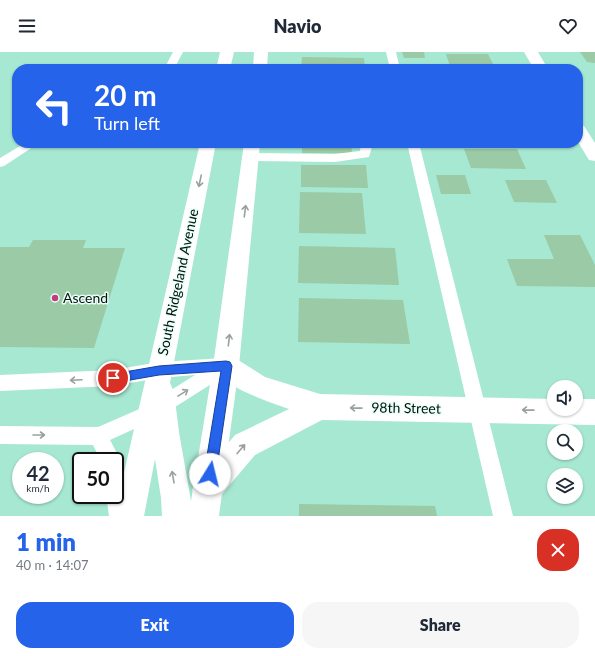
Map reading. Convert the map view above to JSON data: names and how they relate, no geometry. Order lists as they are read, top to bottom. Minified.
{"streets":{"main road":["South Ridgeland Avenue","98th Street"]},"one_way":["98th Street"],"places":["Ascend"],"page":{"header":"Navio","turn":["20 m","Turn left"],"speed":"42 km/h","limit":"50","heading":["1 min","40 m · 14:07"],"buttons":["Exit","Share"]}}
